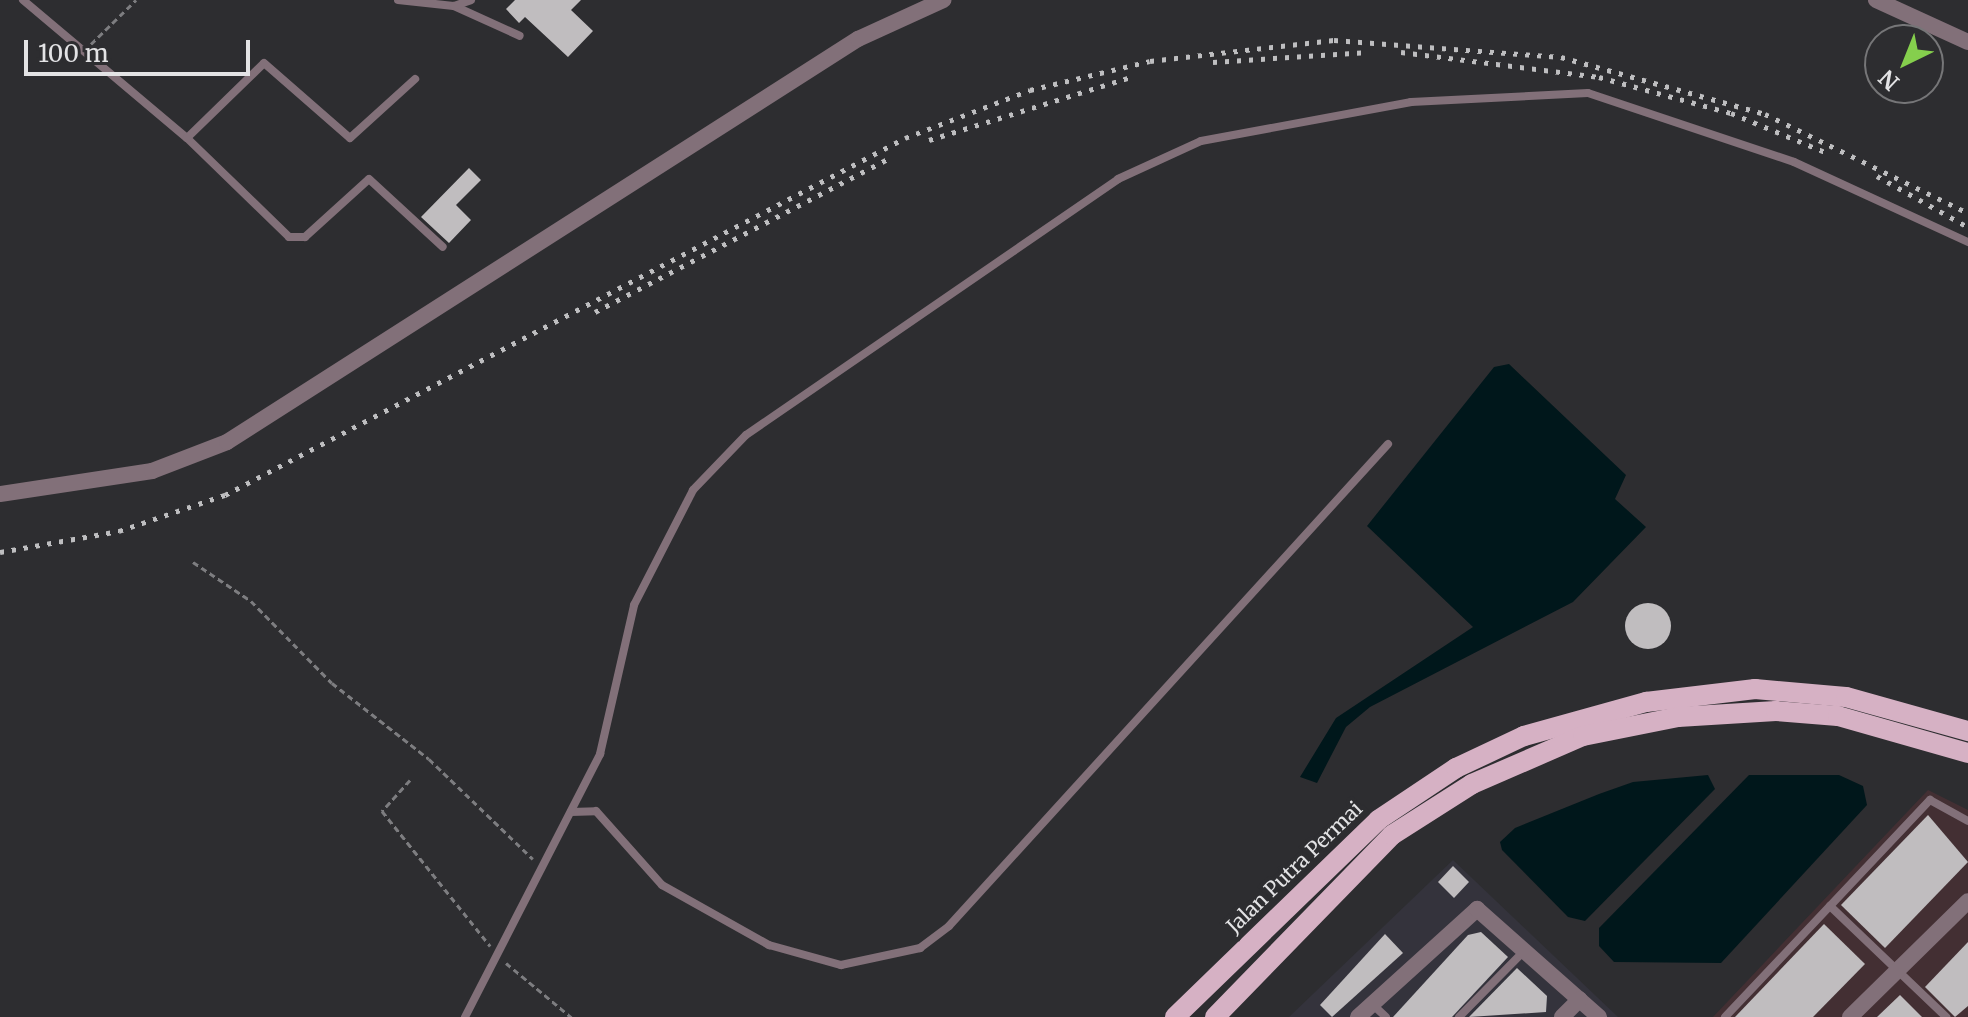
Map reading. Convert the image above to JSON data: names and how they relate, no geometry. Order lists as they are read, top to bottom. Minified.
{"streets":{"main road":["Jalan Putra Permai"]},"scale_bar":"100 m","north":"bottom left"}
